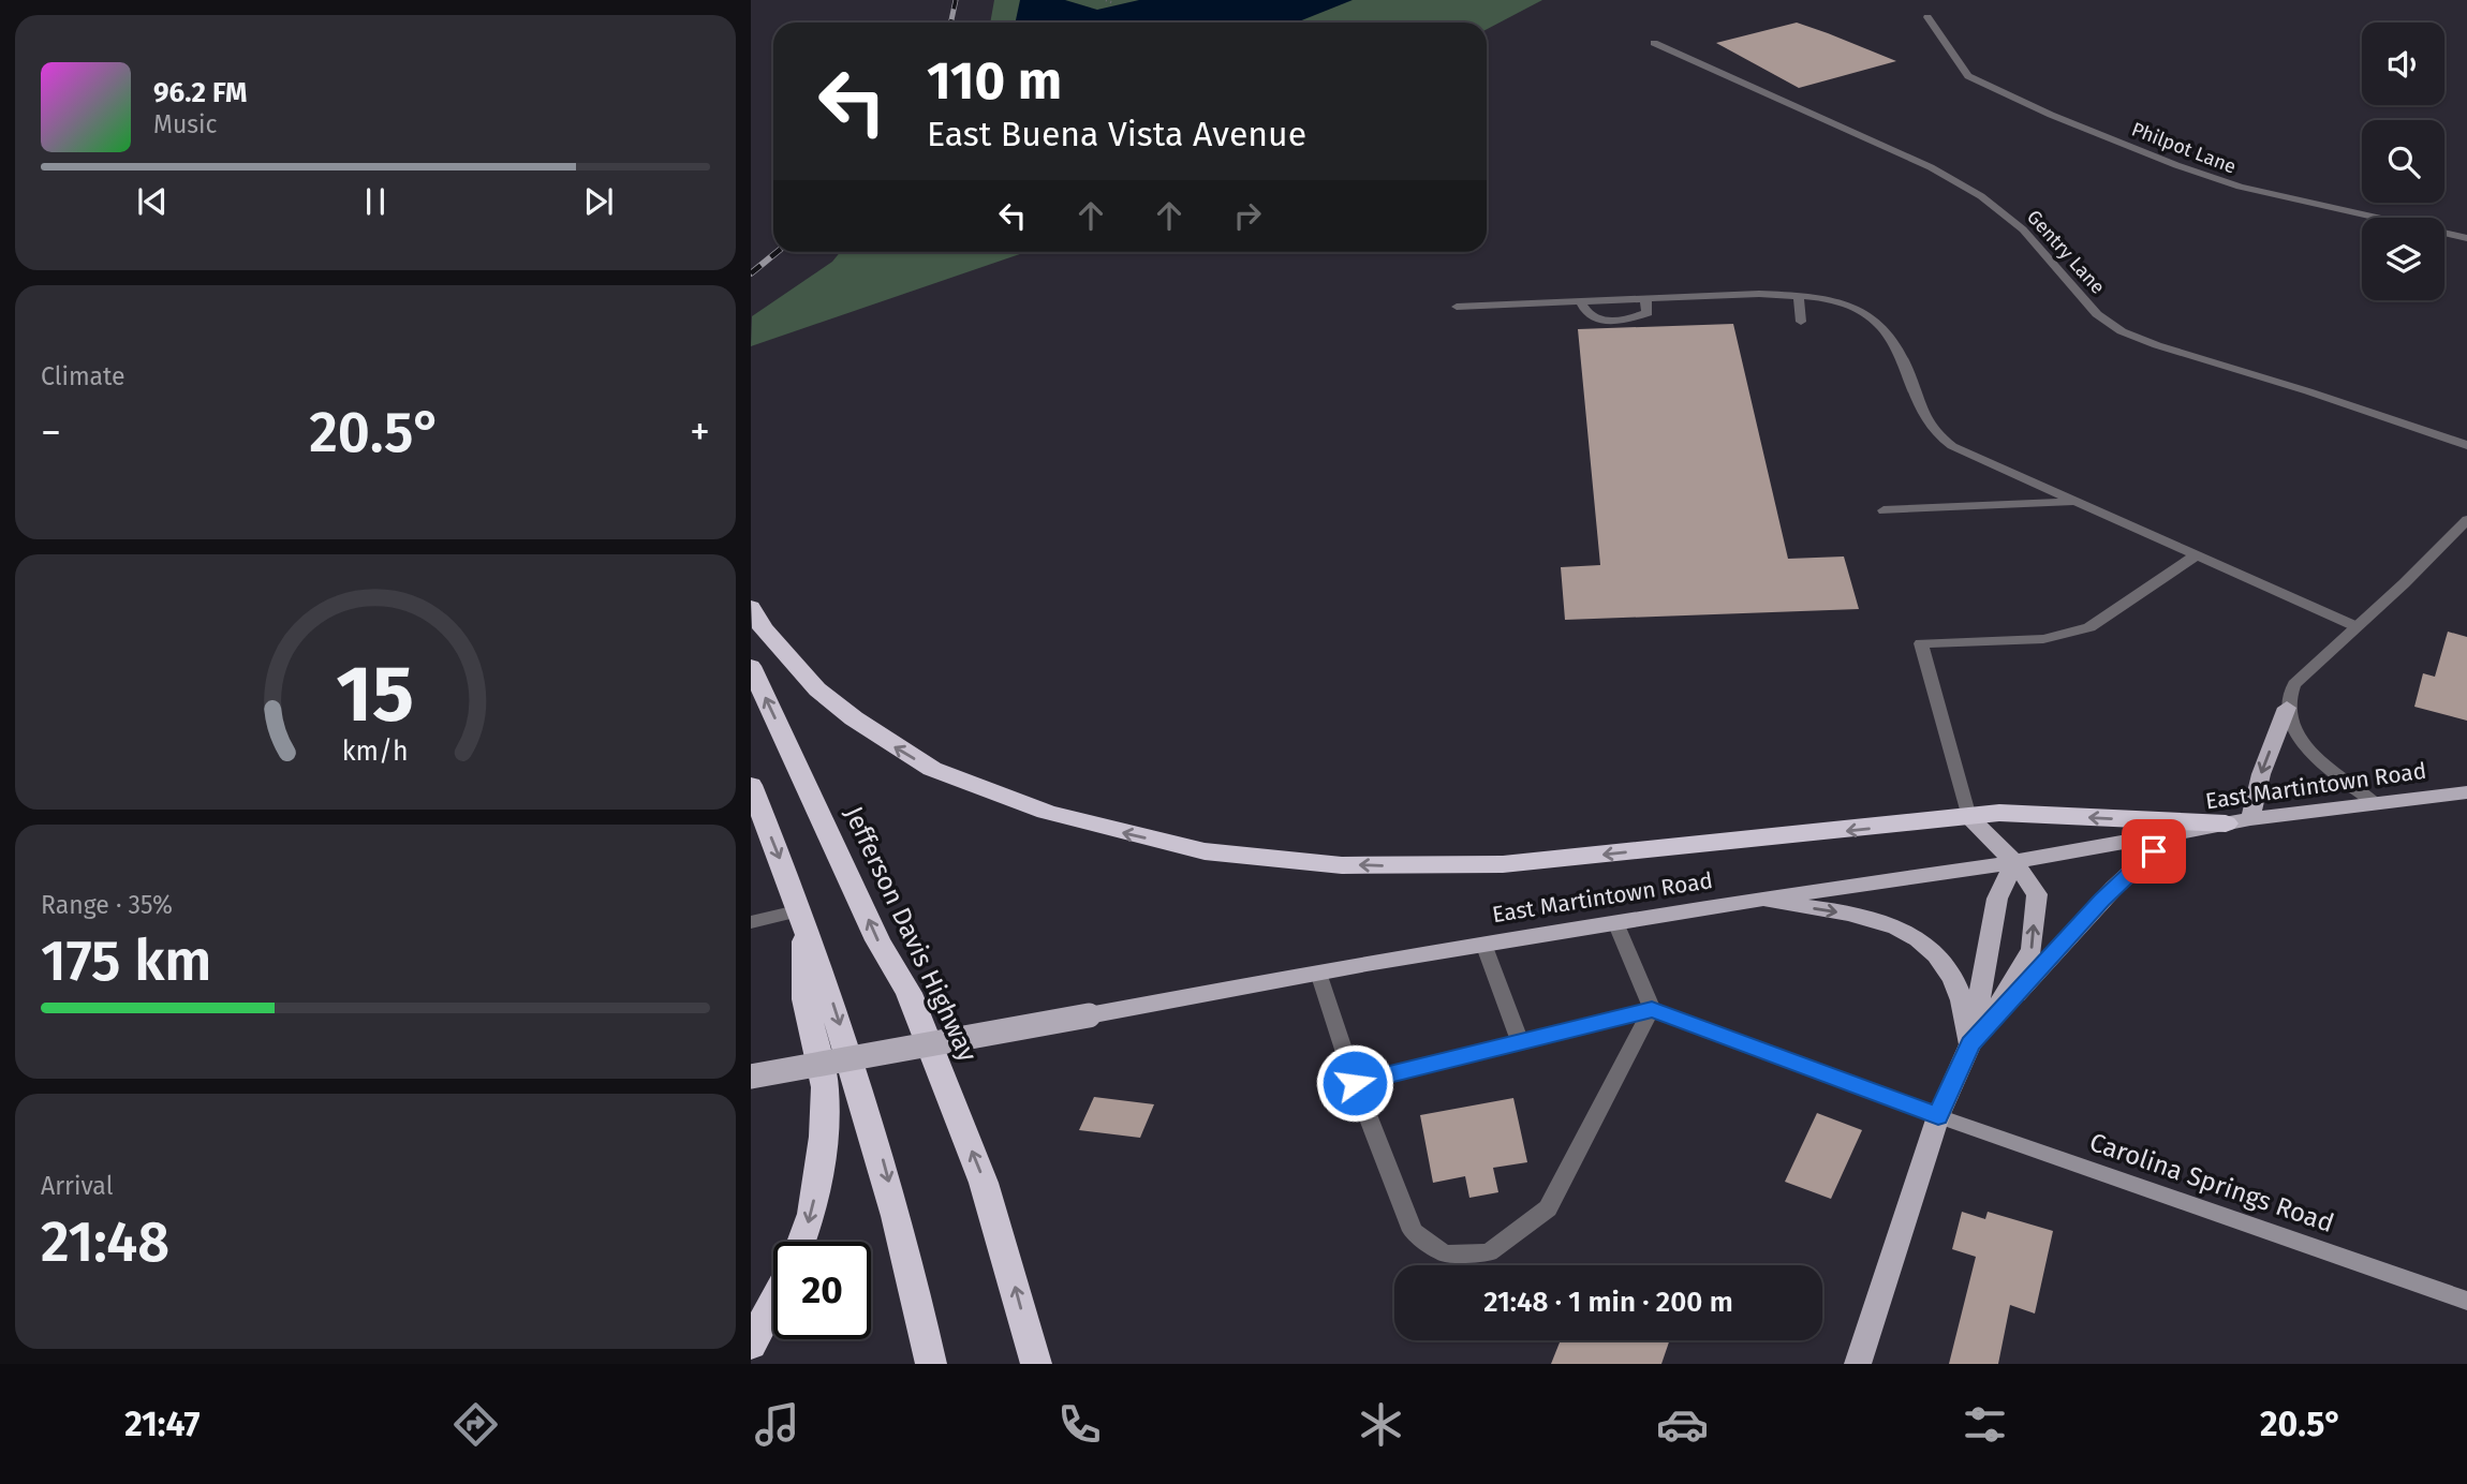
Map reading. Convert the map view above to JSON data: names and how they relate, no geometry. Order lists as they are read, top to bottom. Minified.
{"streets":{"highway":["Jefferson Davis Highway"],"main road":["East Martintown Road"],"street":["Philpot Lane","Gentry Lane","Carolina Springs Road"]},"page":{"turn":["110 m","East Buena Vista Avenue"],"song":["96.2 FM","Music"],"tile":["Climate",["Range · 35%","175 km"],["Arrival","21:48"]],"heat":["−","20.5°","+"],"limit":"20","trip":"21:48 · 1 min · 200 m","tabs":["21:47","20.5°"],"gauge":["15","km/h"]}}
